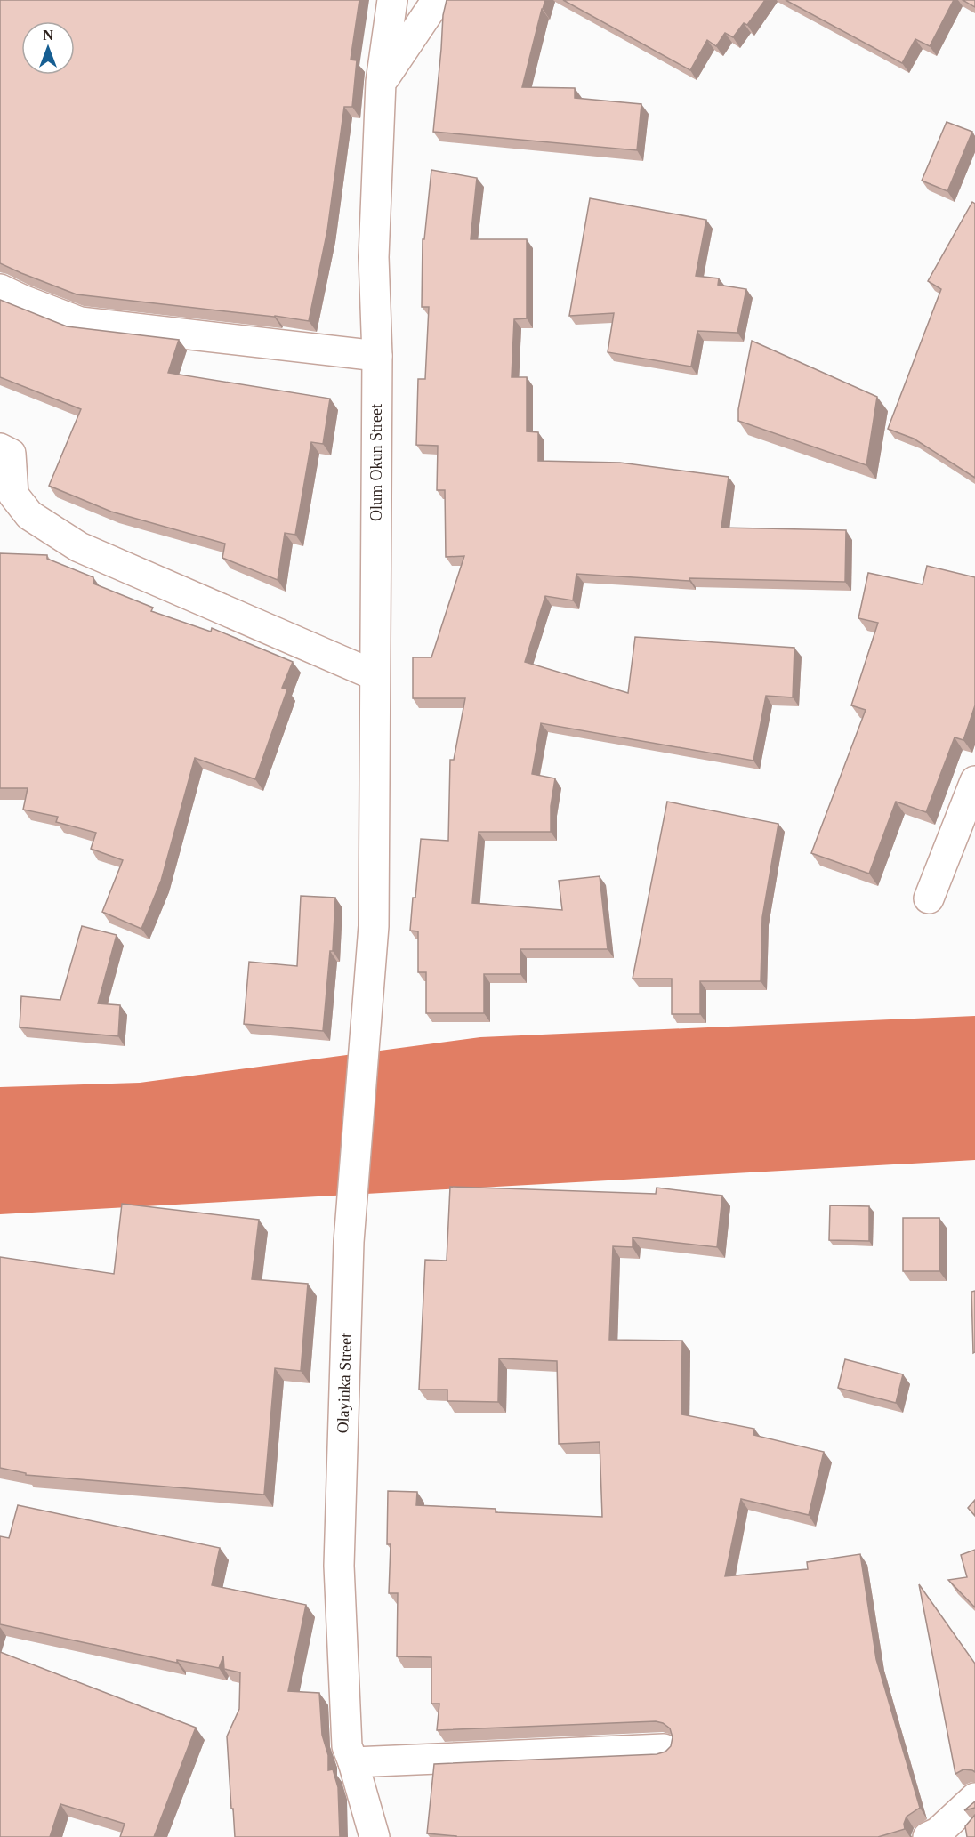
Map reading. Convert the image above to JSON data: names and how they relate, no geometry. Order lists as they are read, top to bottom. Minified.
{"streets":{"street":["Olum Okun Street","Olayinka Street"]},"crossings":[["Olum Okun Street","Olayinka Street"]],"north":"top"}
